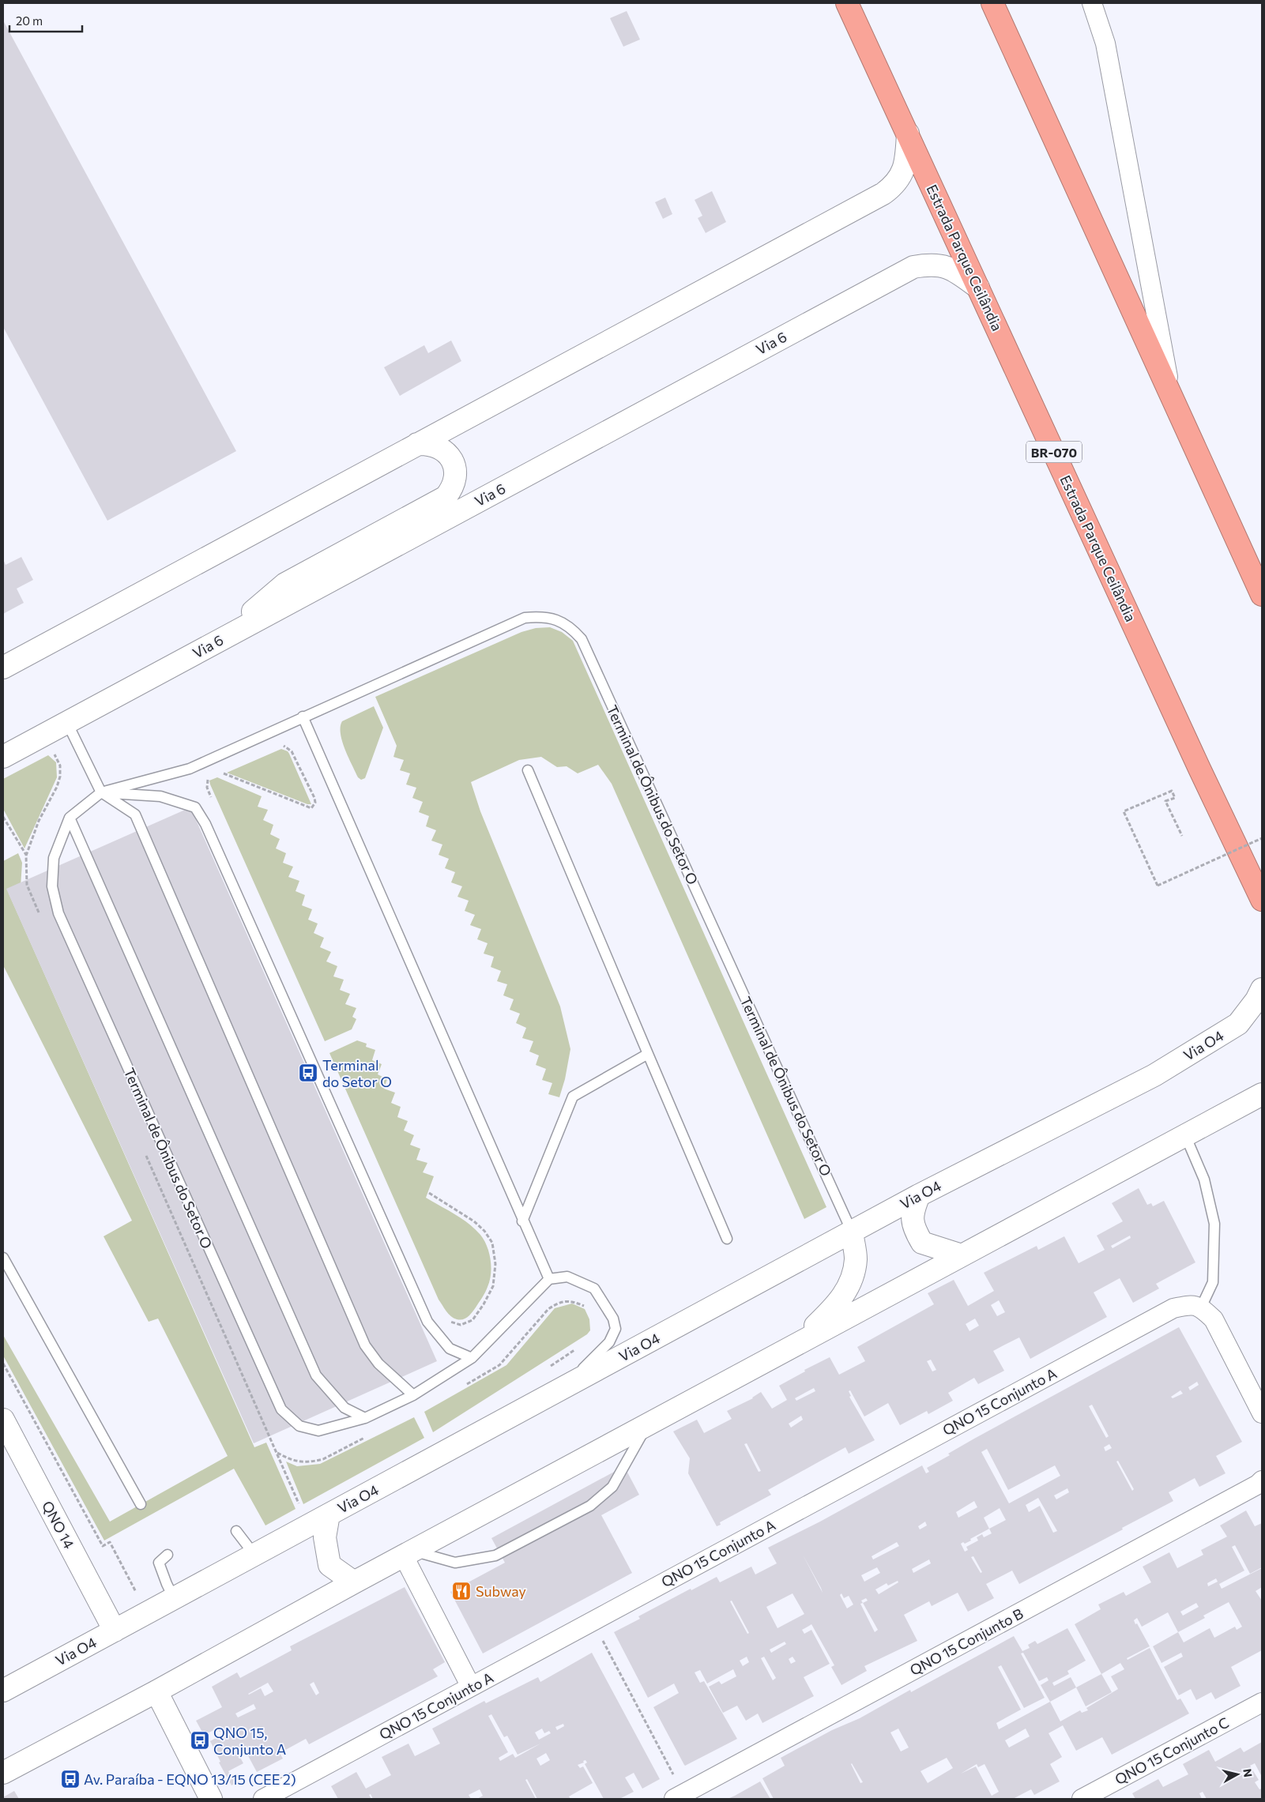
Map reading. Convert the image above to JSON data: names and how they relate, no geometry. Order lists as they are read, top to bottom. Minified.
{"streets":{"highway":["Estrada Parque Ceilândia","BR-070"],"main road":["Via 6","Via O4","QNO 14"],"street":["QNO 15 Conjunto A","QNO 15 Conjunto B","QNO 15 Conjunto C"],"lane":["Terminal de Ônibus do Setor O"]},"crossings":[["Estrada Parque Ceilândia","Via 6"],["Terminal de Ônibus do Setor O","Via O4"],["Via O4","QNO 14"]],"places":{"bus stop":["Terminal do Setor O","QNO 15, Conjunto A","Av. Paraíba - EQNO 13/15 (CEE 2)"],"restaurant":["Subway"]},"scale_bar":"20 m","north":"right"}
